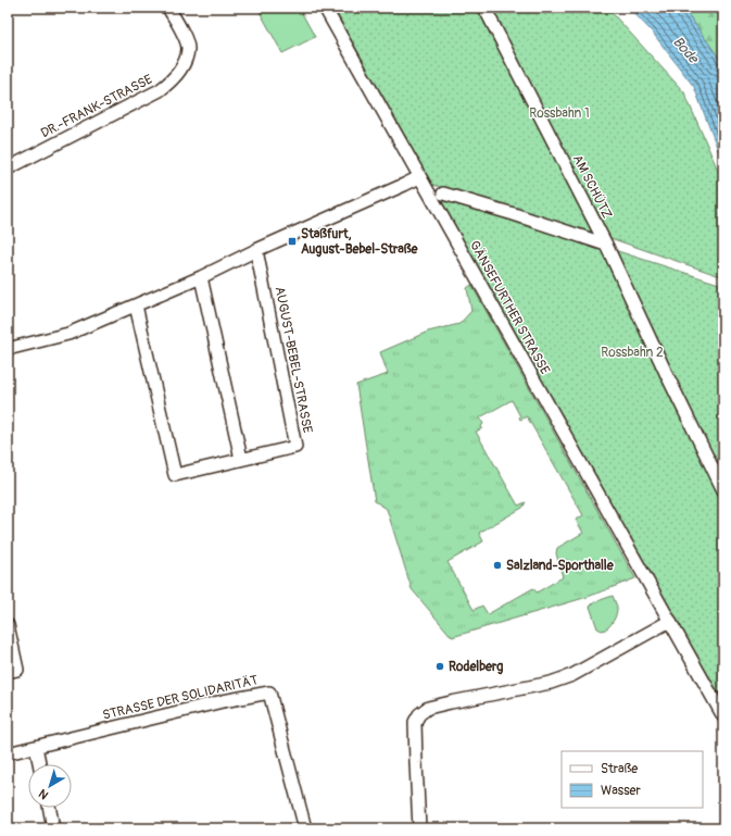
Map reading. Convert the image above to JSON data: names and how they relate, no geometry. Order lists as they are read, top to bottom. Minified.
{"streets":{"street":["DR.-FRANK-STRASSE","AM SCHÜTZ","GÄNSEFURTHER STRASSE","AUGUST-BEBEL-STRASSE","STRASSE DER SOLIDARITÄT"]},"water":["Bode"],"parks":["Rossbahn 1","Rossbahn 2"],"places":{"transit":["Staßfurt, August-Bebel-Straße"],"other":["Salzland-Sporthalle","Rodelberg"]},"legend":["Straße","Wasser"],"north":"bottom left"}
